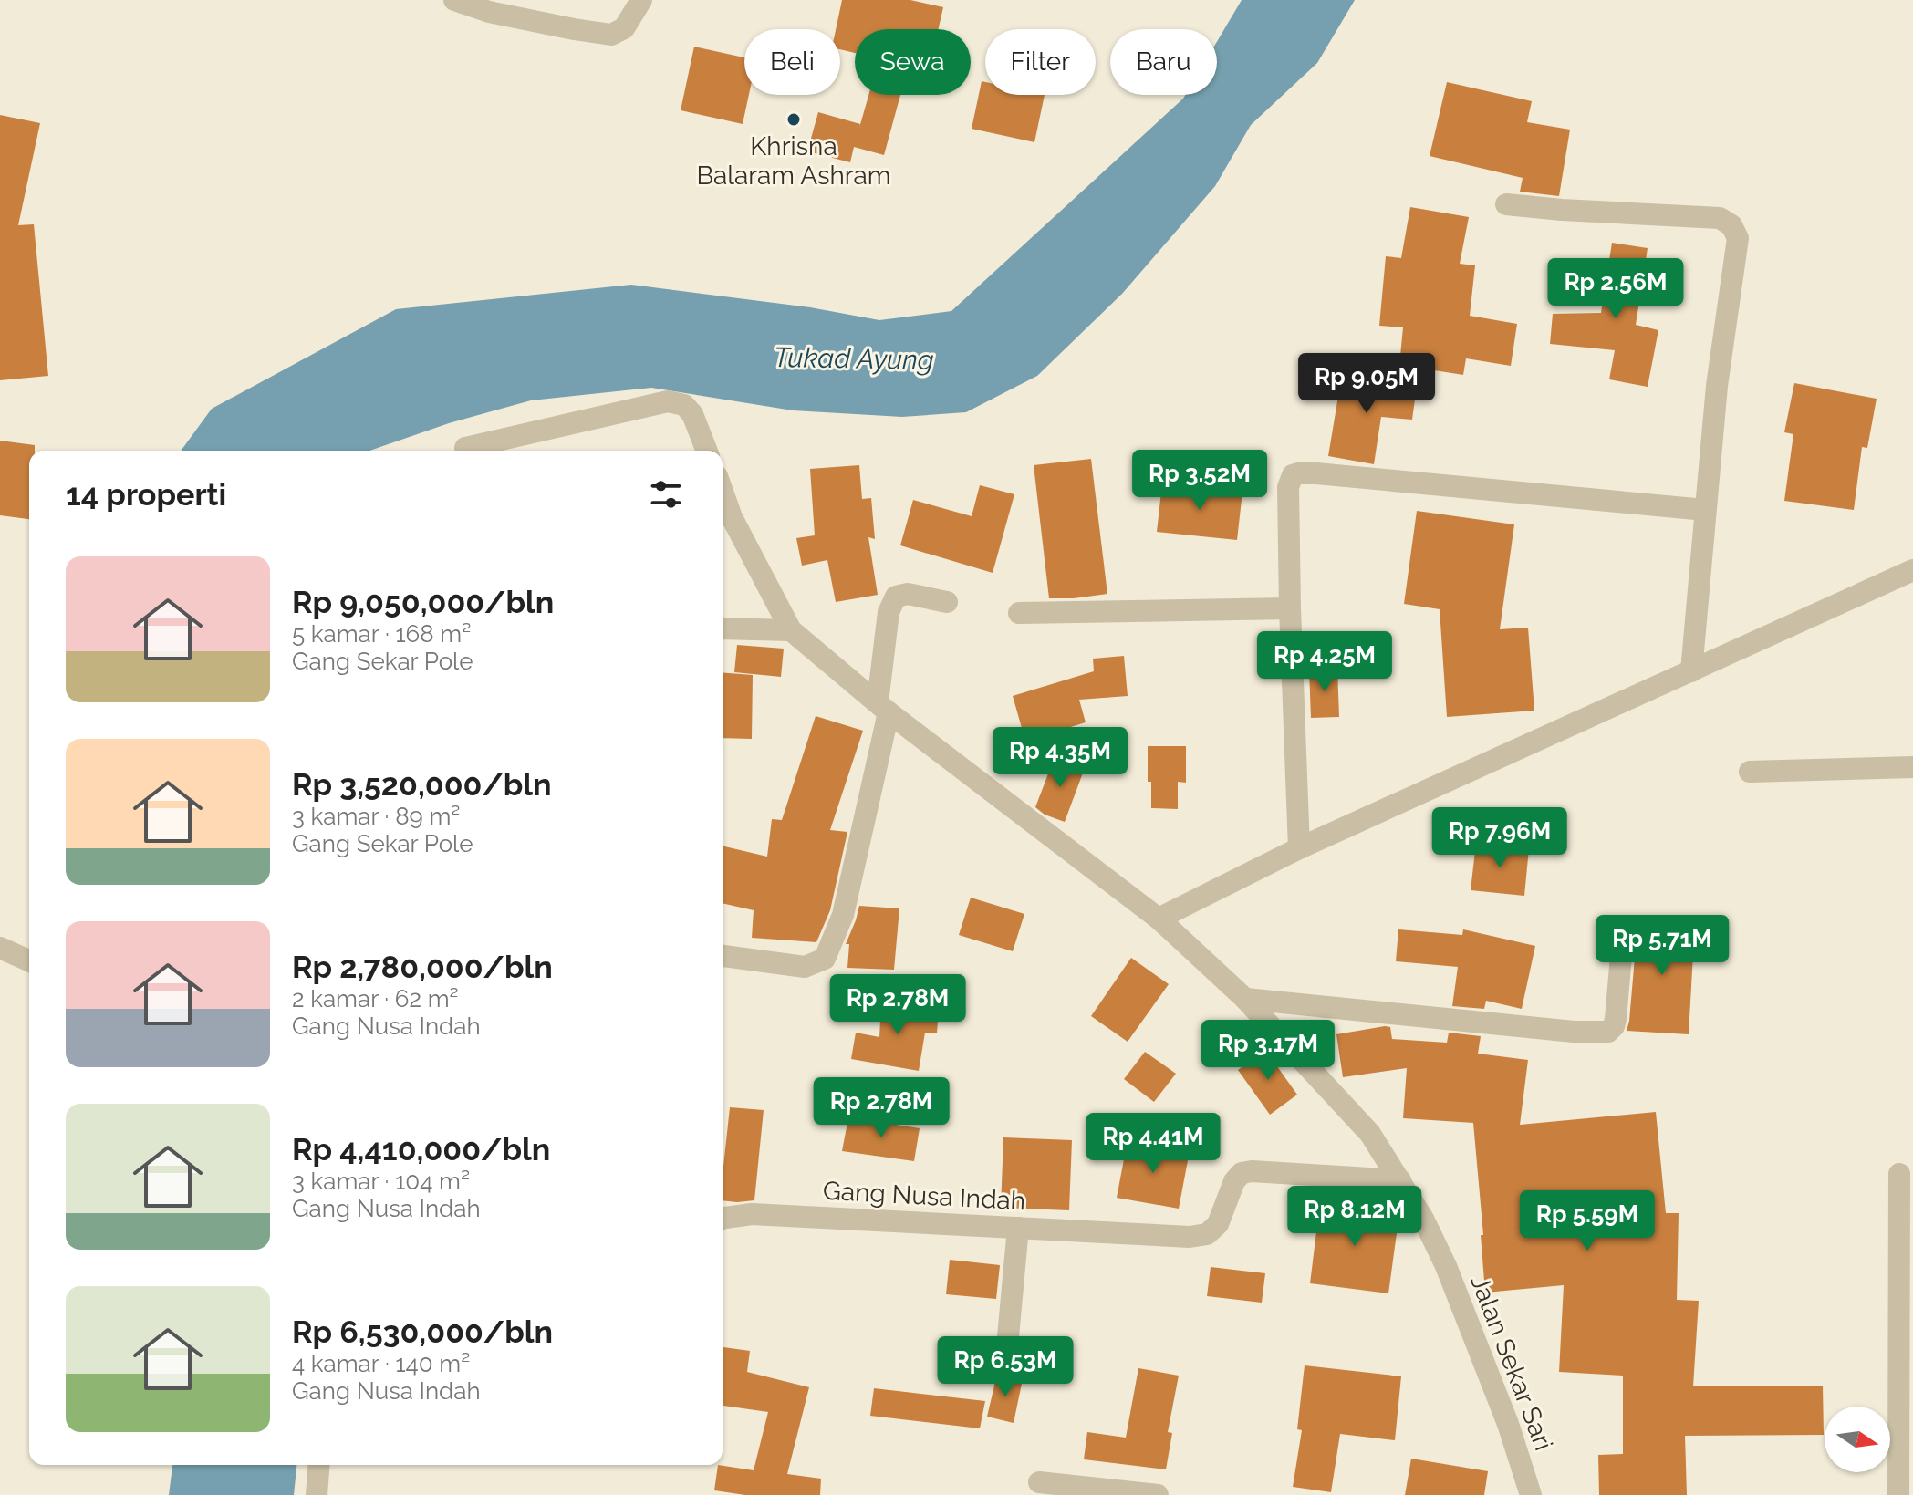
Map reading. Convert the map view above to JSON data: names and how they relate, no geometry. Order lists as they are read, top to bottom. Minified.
{"streets":{"street":["Gang Nusa Indah","Jalan Sekar Sari"]},"crossings":[["Gang Nusa Indah","Jalan Sekar Sari"]],"water":["Tukad Ayung"],"places":["Khrisna Balaram Ashram"],"north":"right","page":{"chip":["Beli","Sewa","Filter","Baru"],"price":["Rp 2.56M","Rp 9.05M","Rp 3.52M","Rp 4.25M","Rp 4.35M","Rp 7.96M","Rp 5.71M","Rp 2.78M","Rp 3.17M","Rp 2.78M","Rp 4.41M","Rp 8.12M","Rp 5.59M","Rp 6.53M"],"heading":"14 properti","list":[{"name":"Rp 9,050,000/bln","note":"5 kamar · 168 m² · Gang Sekar Pole"},{"name":"Rp 3,520,000/bln","note":"3 kamar · 89 m² · Gang Sekar Pole"},{"name":"Rp 2,780,000/bln","note":"2 kamar · 62 m² · Gang Nusa Indah"},{"name":"Rp 4,410,000/bln","note":"3 kamar · 104 m² · Gang Nusa Indah"},{"name":"Rp 6,530,000/bln","note":"4 kamar · 140 m² · Gang Nusa Indah"}]}}
